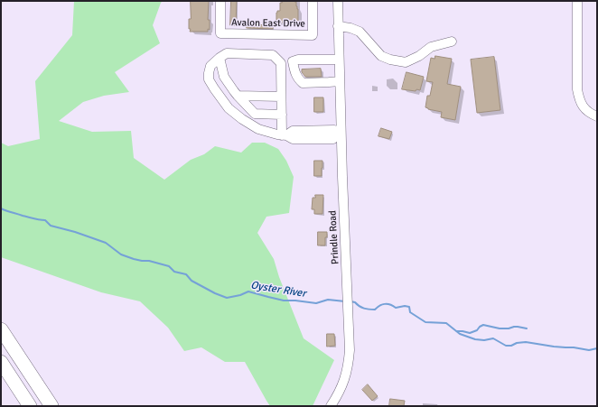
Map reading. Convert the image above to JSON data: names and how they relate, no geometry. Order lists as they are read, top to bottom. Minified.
{"streets":{"street":["Avalon East Drive","Prindle Road"]},"water":["Oyster River"]}
